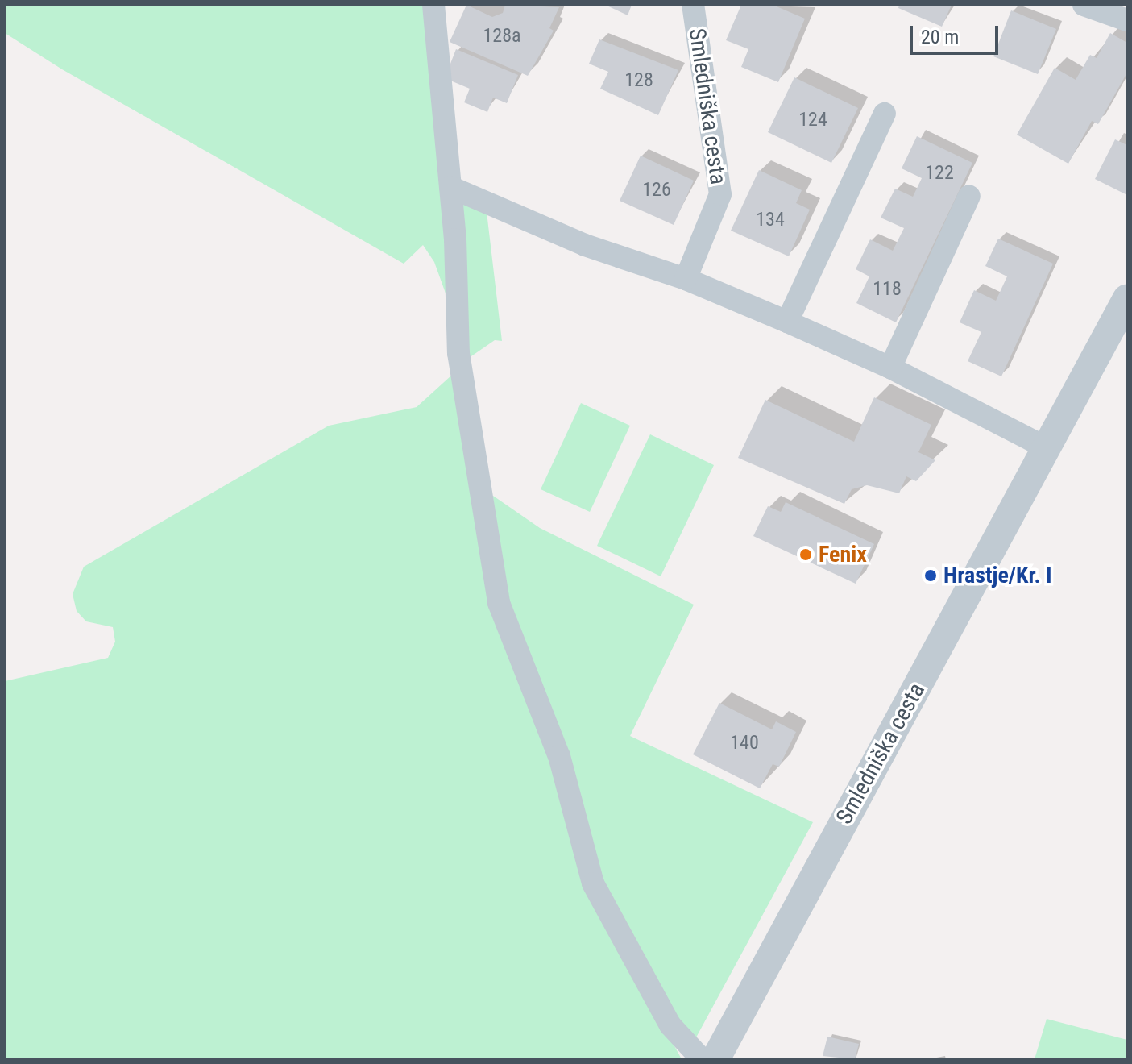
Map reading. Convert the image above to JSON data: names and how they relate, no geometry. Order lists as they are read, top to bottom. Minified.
{"streets":{"street":["Smledniška cesta"]},"places":["Fenix","Hrastje/Kr. I"],"house_numbers":["128a","128","124","122","126","134","118","140"],"scale_bar":"20 m"}
